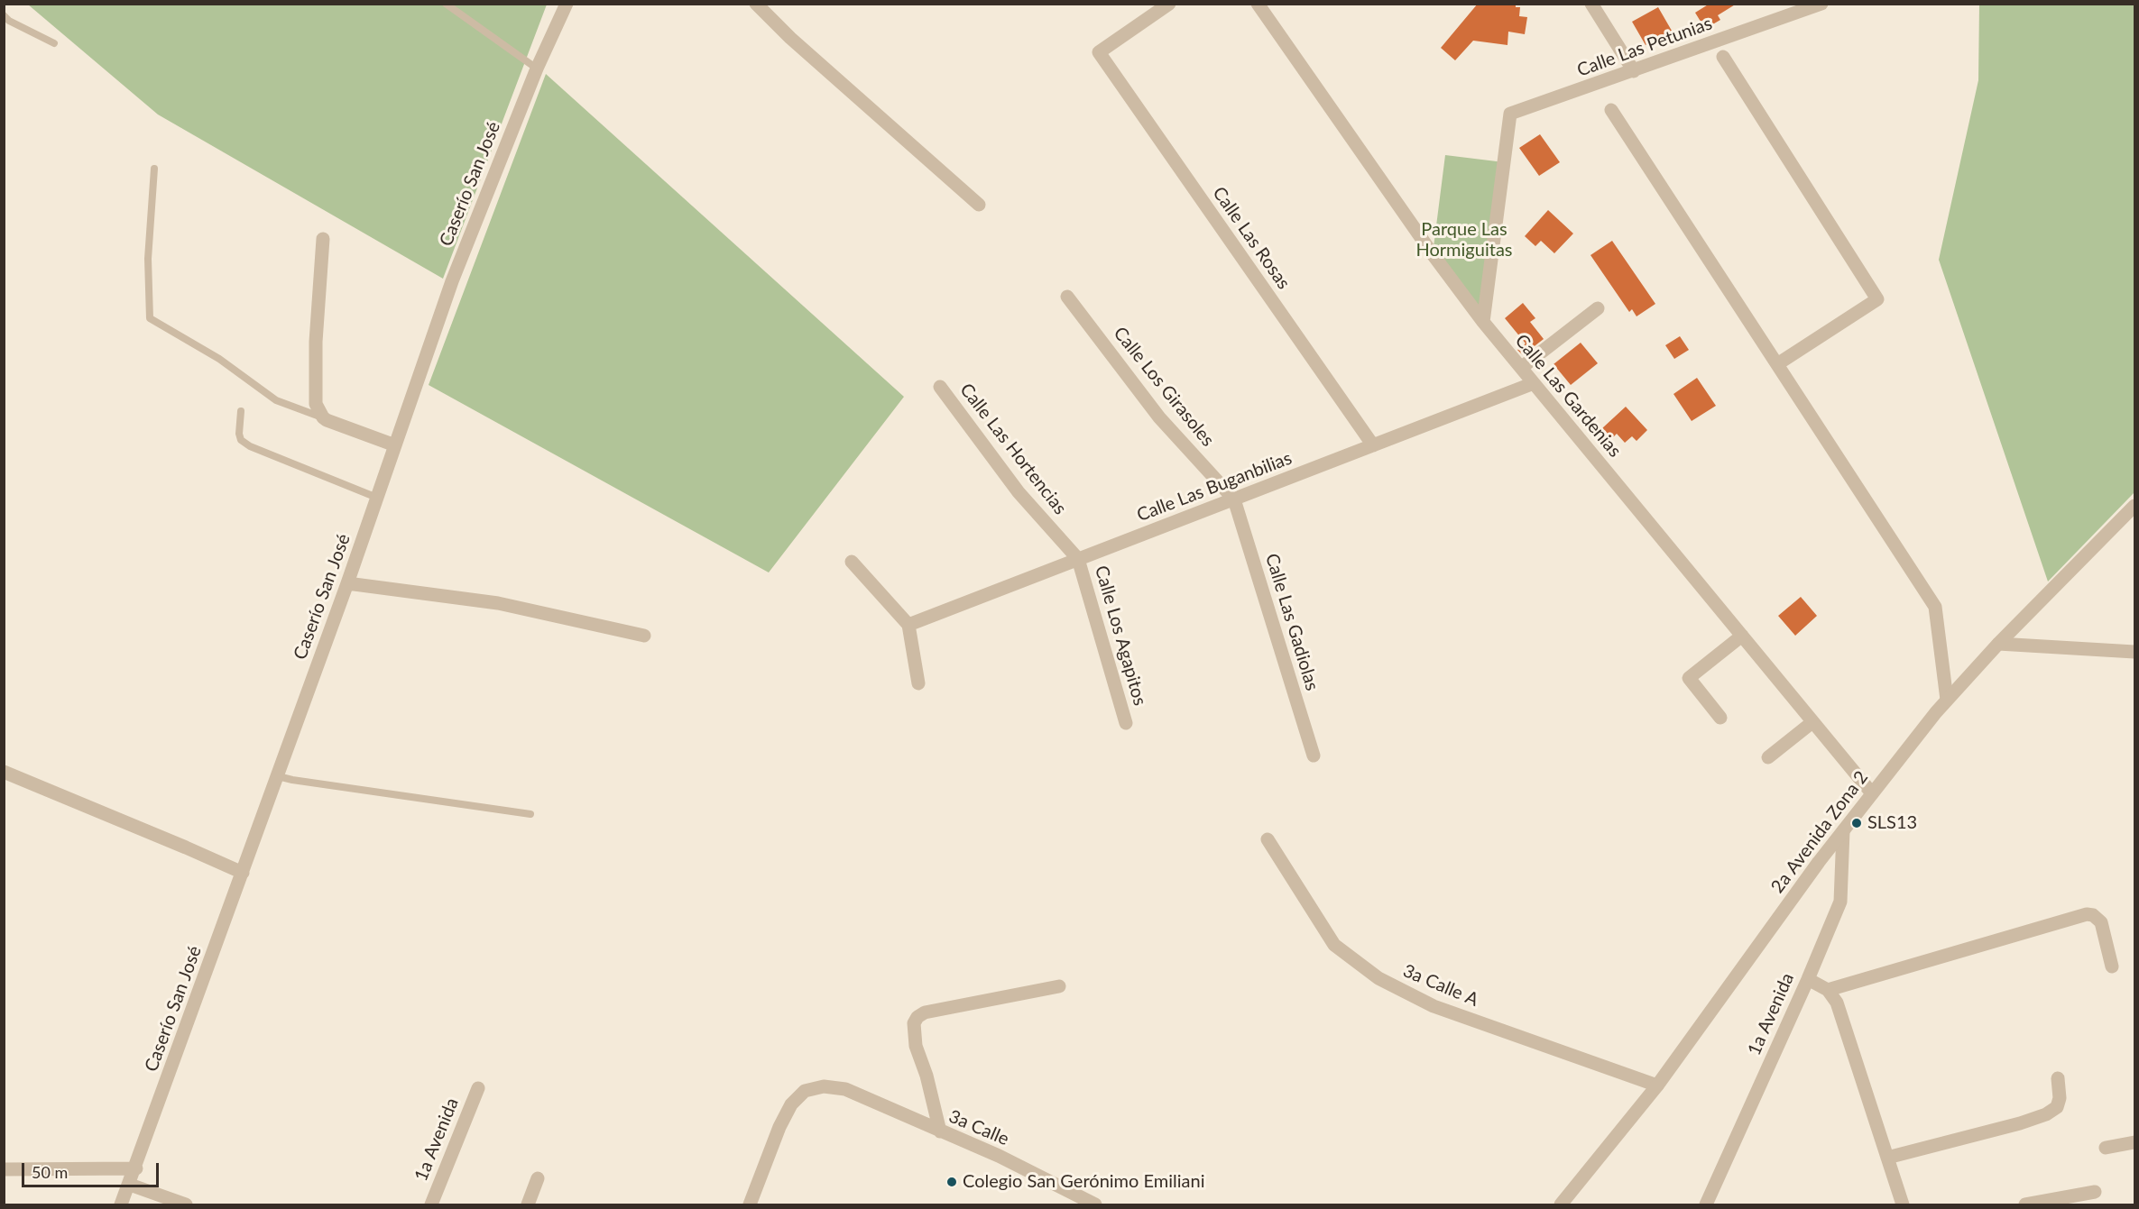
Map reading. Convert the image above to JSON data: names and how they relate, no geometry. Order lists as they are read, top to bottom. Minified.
{"streets":{"street":["Calle Las Petunias","Caserío San José","Calle Las Rosas","Calle Los Girasoles","Calle Las Gardenias","Calle Las Hortencias","Calle Las Buganbilias","Calle Las Gadiolas","Calle Los Agapitos","2a Avenida Zona 2","3a Calle A","1a Avenida","3a Calle"]},"crossings":[["Calle Las Petunias","Calle Las Gardenias"],["Calle Las Rosas","Calle Las Buganbilias"],["Calle Los Girasoles","Calle Las Buganbilias"],["Calle Los Girasoles","Calle Las Gadiolas"],["Calle Las Gardenias","Calle Las Buganbilias"],["Calle Las Gardenias","2a Avenida Zona 2"],["Calle Las Hortencias","Calle Las Buganbilias"],["Calle Las Hortencias","Calle Los Agapitos"],["Calle Las Buganbilias","Calle Las Gadiolas"],["Calle Las Buganbilias","Calle Los Agapitos"],["2a Avenida Zona 2","3a Calle A"],["2a Avenida Zona 2","1a Avenida"]],"parks":["Parque Las Hormiguitas"],"places":["SLS13","Colegio San Gerónimo Emiliani"],"scale_bar":"50 m"}
